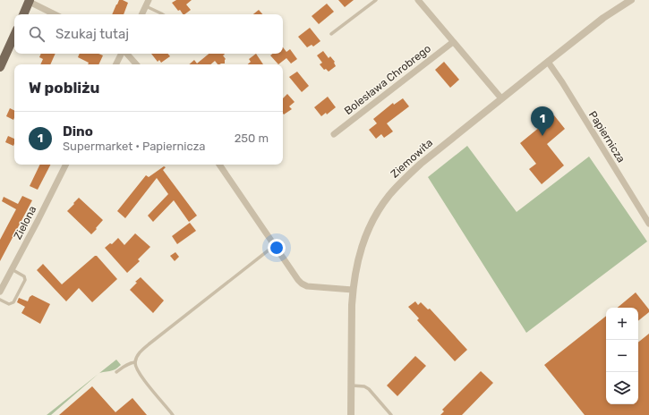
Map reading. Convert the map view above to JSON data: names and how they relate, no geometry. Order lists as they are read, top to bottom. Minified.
{"streets":{"street":["Bolesława Chrobrego","Papiernicza","Ziemowita","Zielona"]},"crossings":[["Papiernicza","Ziemowita"]],"page":{"search":"Szukaj tutaj","heading":"W pobliżu","pins":"1","list":[{"mark":"1","name":"Dino","note":"Supermarket · Papiernicza","value":"250 m"}],"map_buttons":["+","−"]}}
